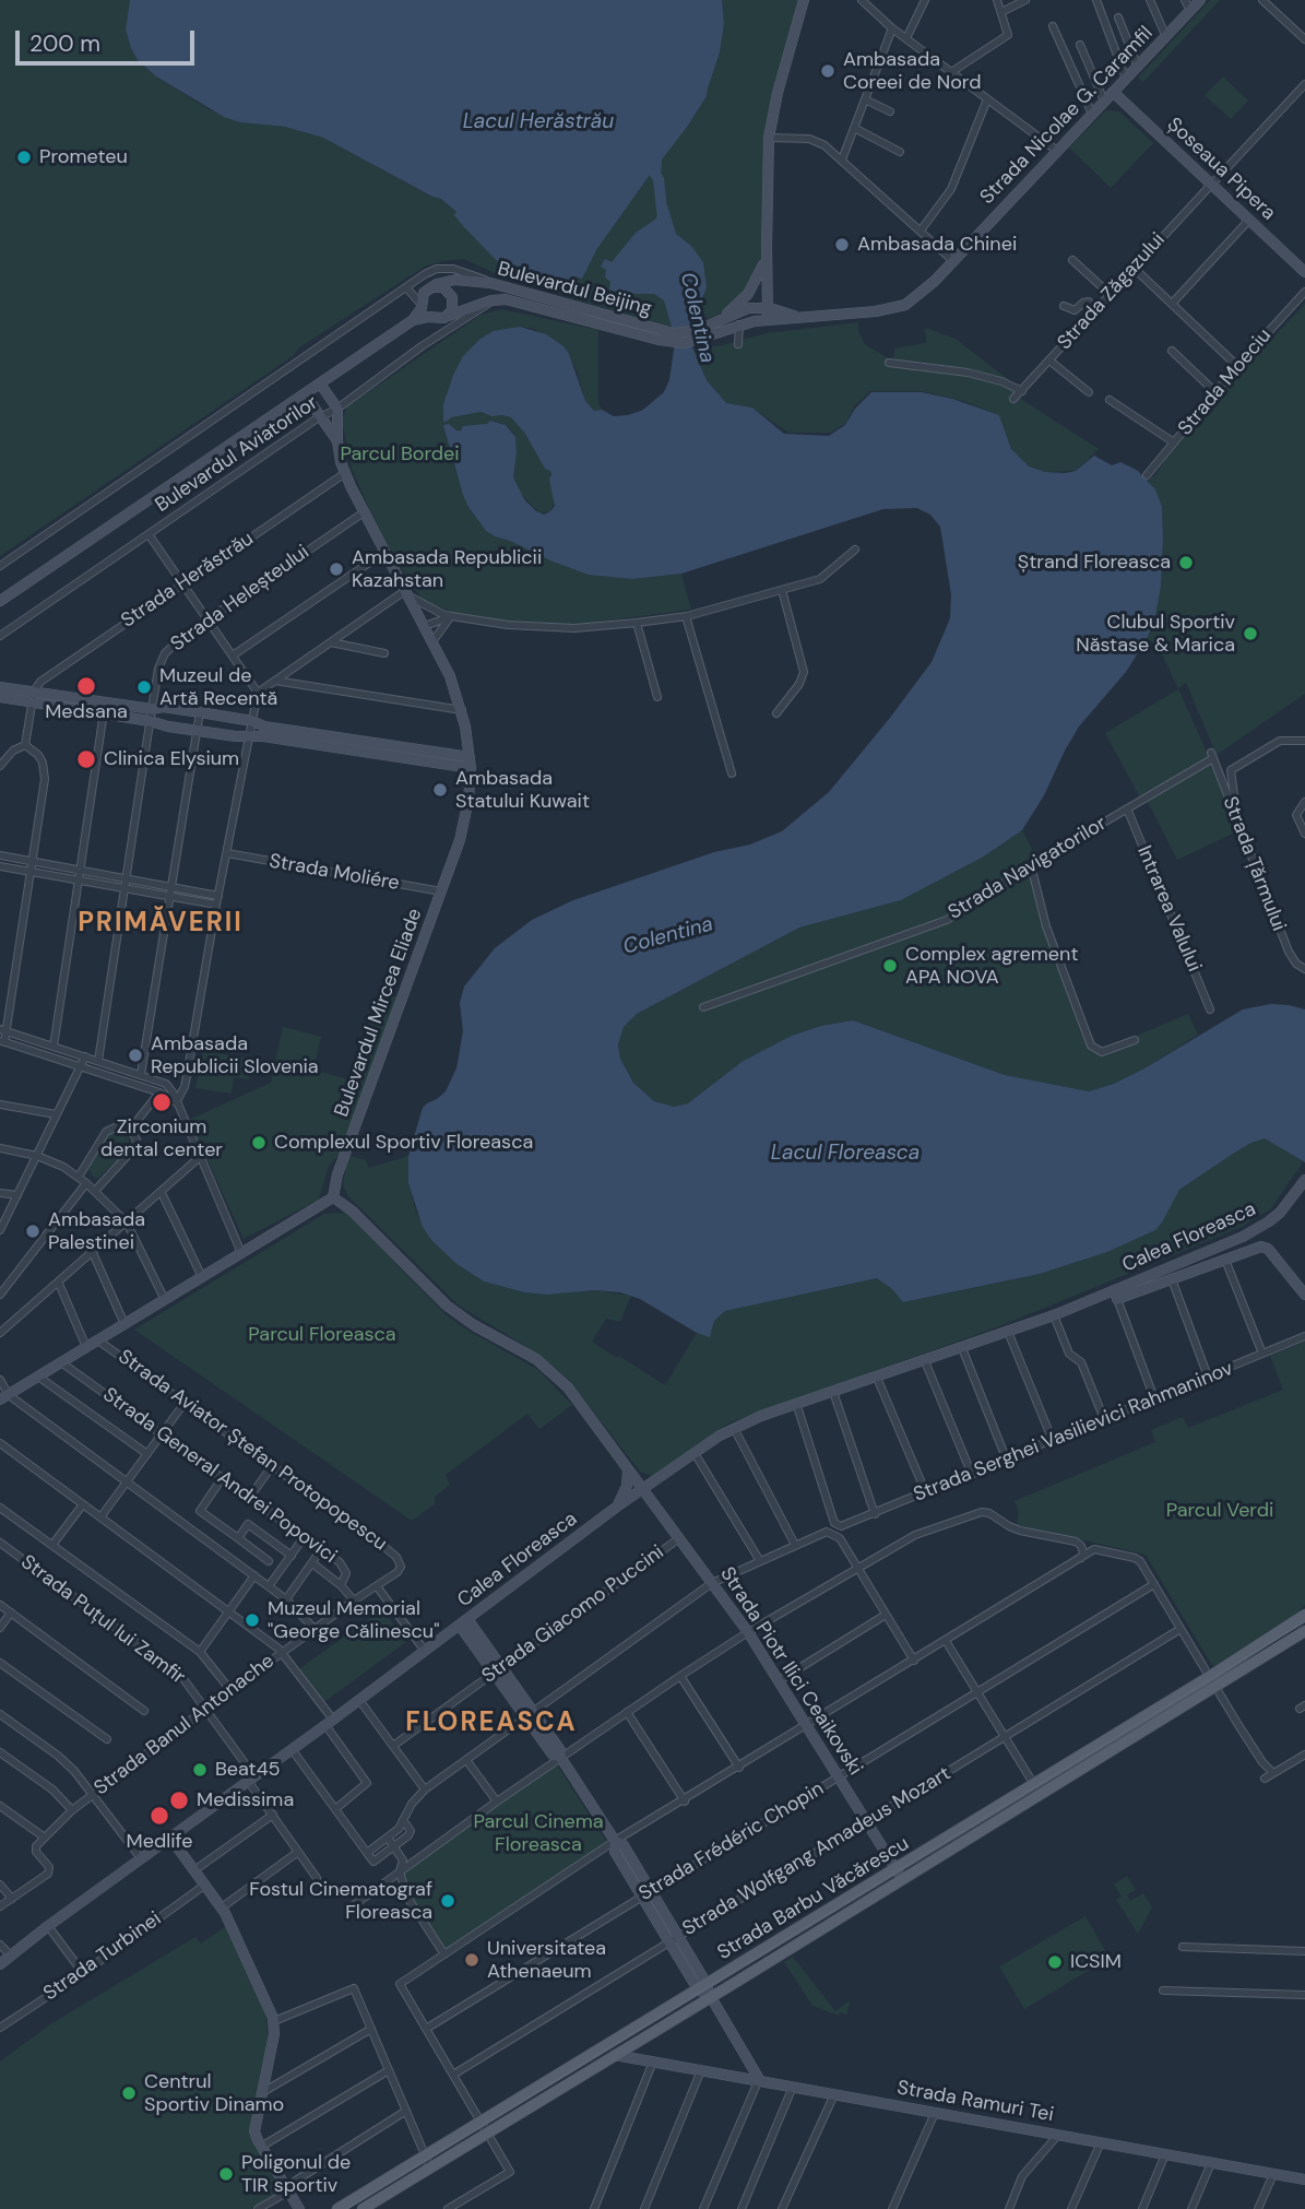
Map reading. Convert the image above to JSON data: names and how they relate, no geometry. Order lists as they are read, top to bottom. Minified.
{"streets":{"main road":["Strada Barbu Văcărescu"],"street":["Strada Nicolae G. Caramfil","Șoseaua Pipera","Bulevardul Beijing","Strada Zăgazului","Strada Moeciu","Bulevardul Aviatorilor","Strada Herăstrău","Strada Heleșteului","Strada Țărmului","Strada Navigatorilor","Strada Moliére","Intrarea Valului","Bulevardul Mircea Eliade","Calea Floreasca","Strada Serghei Vasilievici Rahmaninov","Strada Aviator Ștefan Protopopescu","Strada General Andrei Popovici","Strada Giacomo Puccini","Strada Puțul lui Zamfir","Strada Piotr Ilici Ceaikovski","Strada Banul Antonache","Strada Frédéric Chopin","Strada Wolfgang Amadeus Mozart","Strada Turbinei","Strada Ramuri Tei"]},"crossings":[["Strada Nicolae G. Caramfil","Șoseaua Pipera"],["Strada Nicolae G. Caramfil","Bulevardul Beijing"],["Șoseaua Pipera","Strada Zăgazului"],["Bulevardul Beijing","Bulevardul Aviatorilor"],["Bulevardul Beijing","Bulevardul Mircea Eliade"],["Bulevardul Aviatorilor","Bulevardul Mircea Eliade"],["Strada Herăstrău","Bulevardul Mircea Eliade"],["Strada Heleșteului","Bulevardul Mircea Eliade"],["Strada Țărmului","Strada Navigatorilor"],["Strada Navigatorilor","Intrarea Valului"],["Strada Moliére","Bulevardul Mircea Eliade"],["Calea Floreasca","Strada Serghei Vasilievici Rahmaninov"],["Calea Floreasca","Strada Puțul lui Zamfir"],["Calea Floreasca","Strada Piotr Ilici Ceaikovski"],["Strada Aviator Ștefan Protopopescu","Strada Banul Antonache"],["Strada General Andrei Popovici","Strada Banul Antonache"],["Strada Giacomo Puccini","Strada Piotr Ilici Ceaikovski"],["Strada Puțul lui Zamfir","Strada Banul Antonache"],["Strada Piotr Ilici Ceaikovski","Strada Frédéric Chopin"],["Strada Piotr Ilici Ceaikovski","Strada Wolfgang Amadeus Mozart"],["Strada Piotr Ilici Ceaikovski","Strada Barbu Văcărescu"],["Strada Barbu Văcărescu","Strada Ramuri Tei"]],"districts":["PRIMĂVERII","FLOREASCA"],"water":["Lacul Herăstrău","Colentina","Lacul Floreasca"],"parks":["Parcul Bordei","Parcul Floreasca","Parcul Verdi","Parcul Cinema Floreasca"],"places":["Ambasada Coreei de Nord","Prometeu","Ambasada Chinei","Ștrand Floreasca","Ambasada Republicii Kazahstan","Clubul Sportiv Năstase & Marica","Medsana","Muzeul de Artă Recentă","Clinica Elysium","Ambasada Statului Kuwait","Complex agrement APA NOVA","Ambasada Republicii Slovenia","Zirconium dental center","Complexul Sportiv Floreasca","Ambasada Palestinei","Muzeul Memorial \"George Călinescu\"","Beat45","Medissima","Medlife","Fostul Cinematograf Floreasca","Universitatea Athenaeum","ICSIM","Centrul Sportiv Dinamo","Poligonul de TIR sportiv"],"scale_bar":"200 m"}
